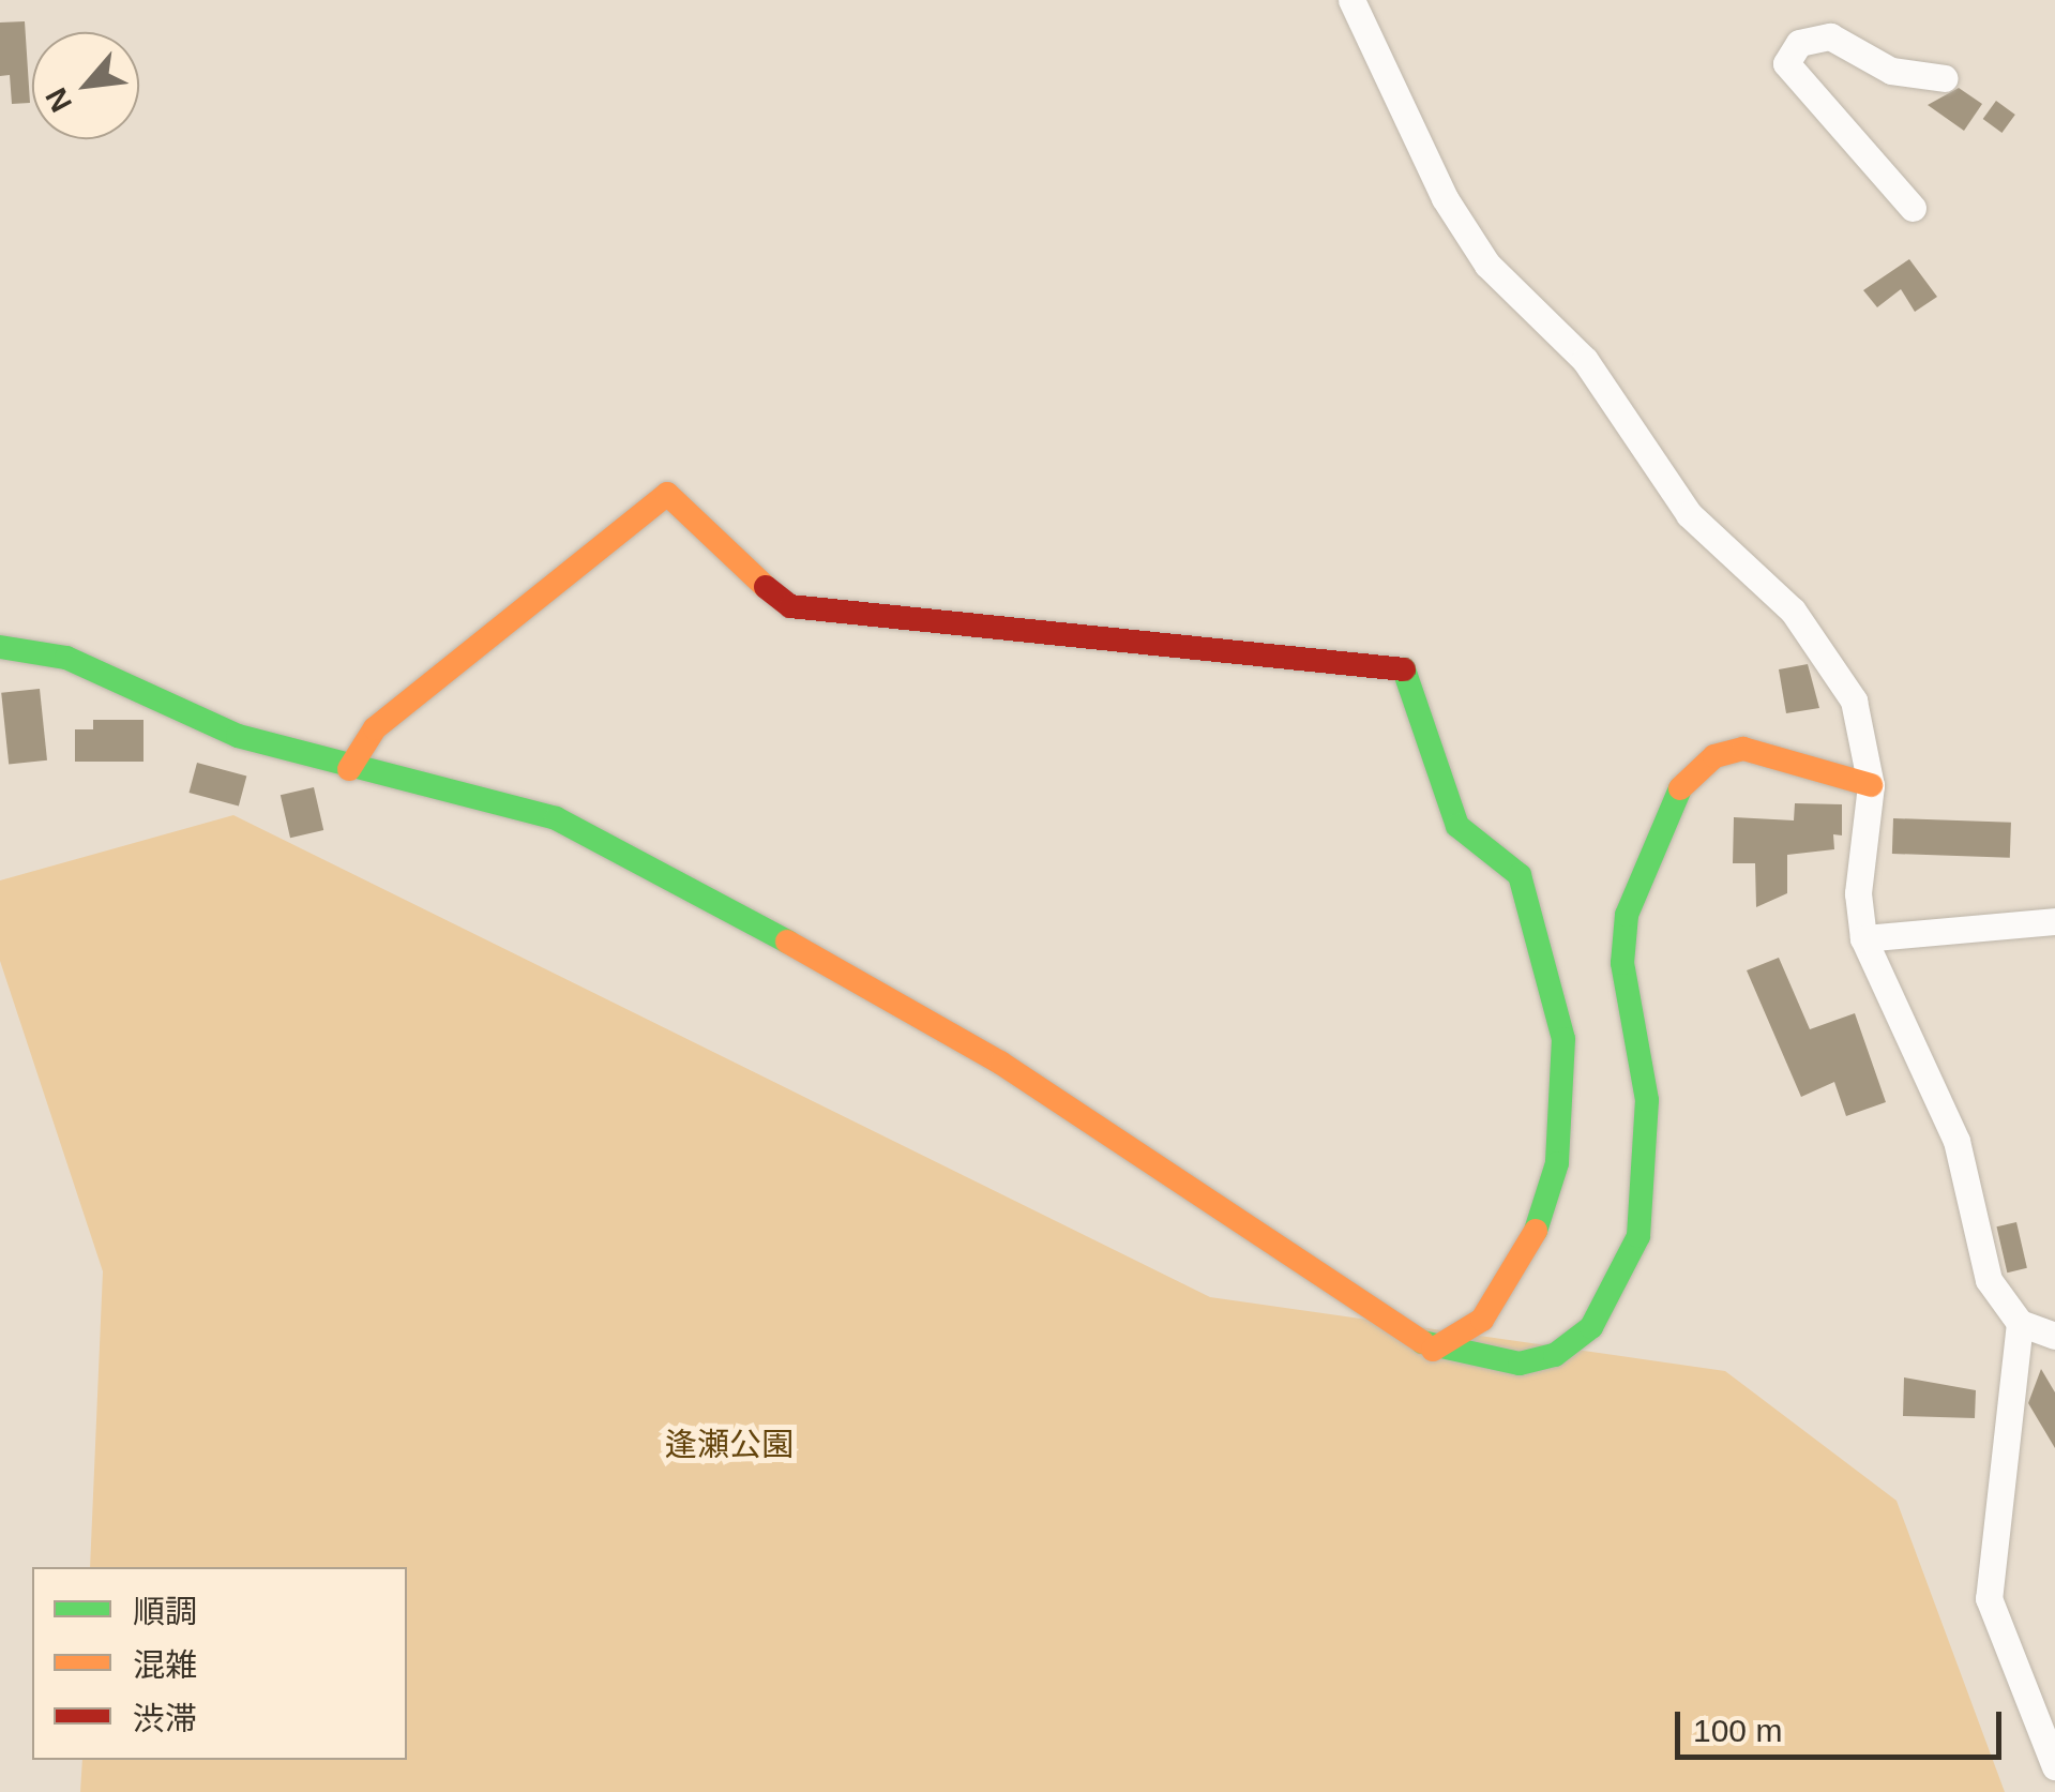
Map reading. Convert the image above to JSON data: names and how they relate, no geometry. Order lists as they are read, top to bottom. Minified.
{"parks":["逢瀬公園"],"legend":["順調","混雑","渋滞"],"scale_bar":"100 m","north":"bottom left"}
